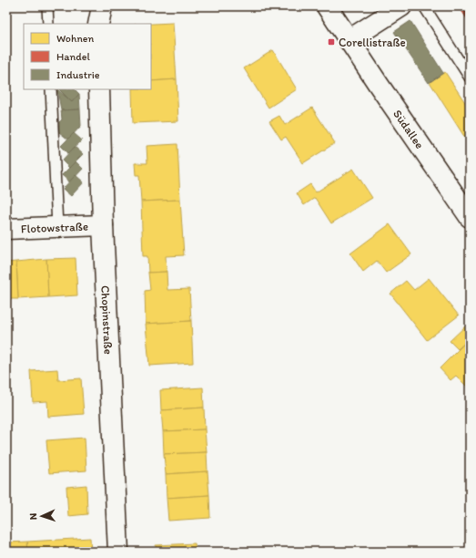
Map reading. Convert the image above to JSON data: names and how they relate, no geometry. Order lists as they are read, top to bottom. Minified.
{"streets":{"street":["Südallee","Flotowstraße","Chopinstraße"]},"crossings":[["Flotowstraße","Chopinstraße"]],"places":{"transit":["Corellistraße"]},"legend":["Wohnen","Handel","Industrie"],"north":"left"}
